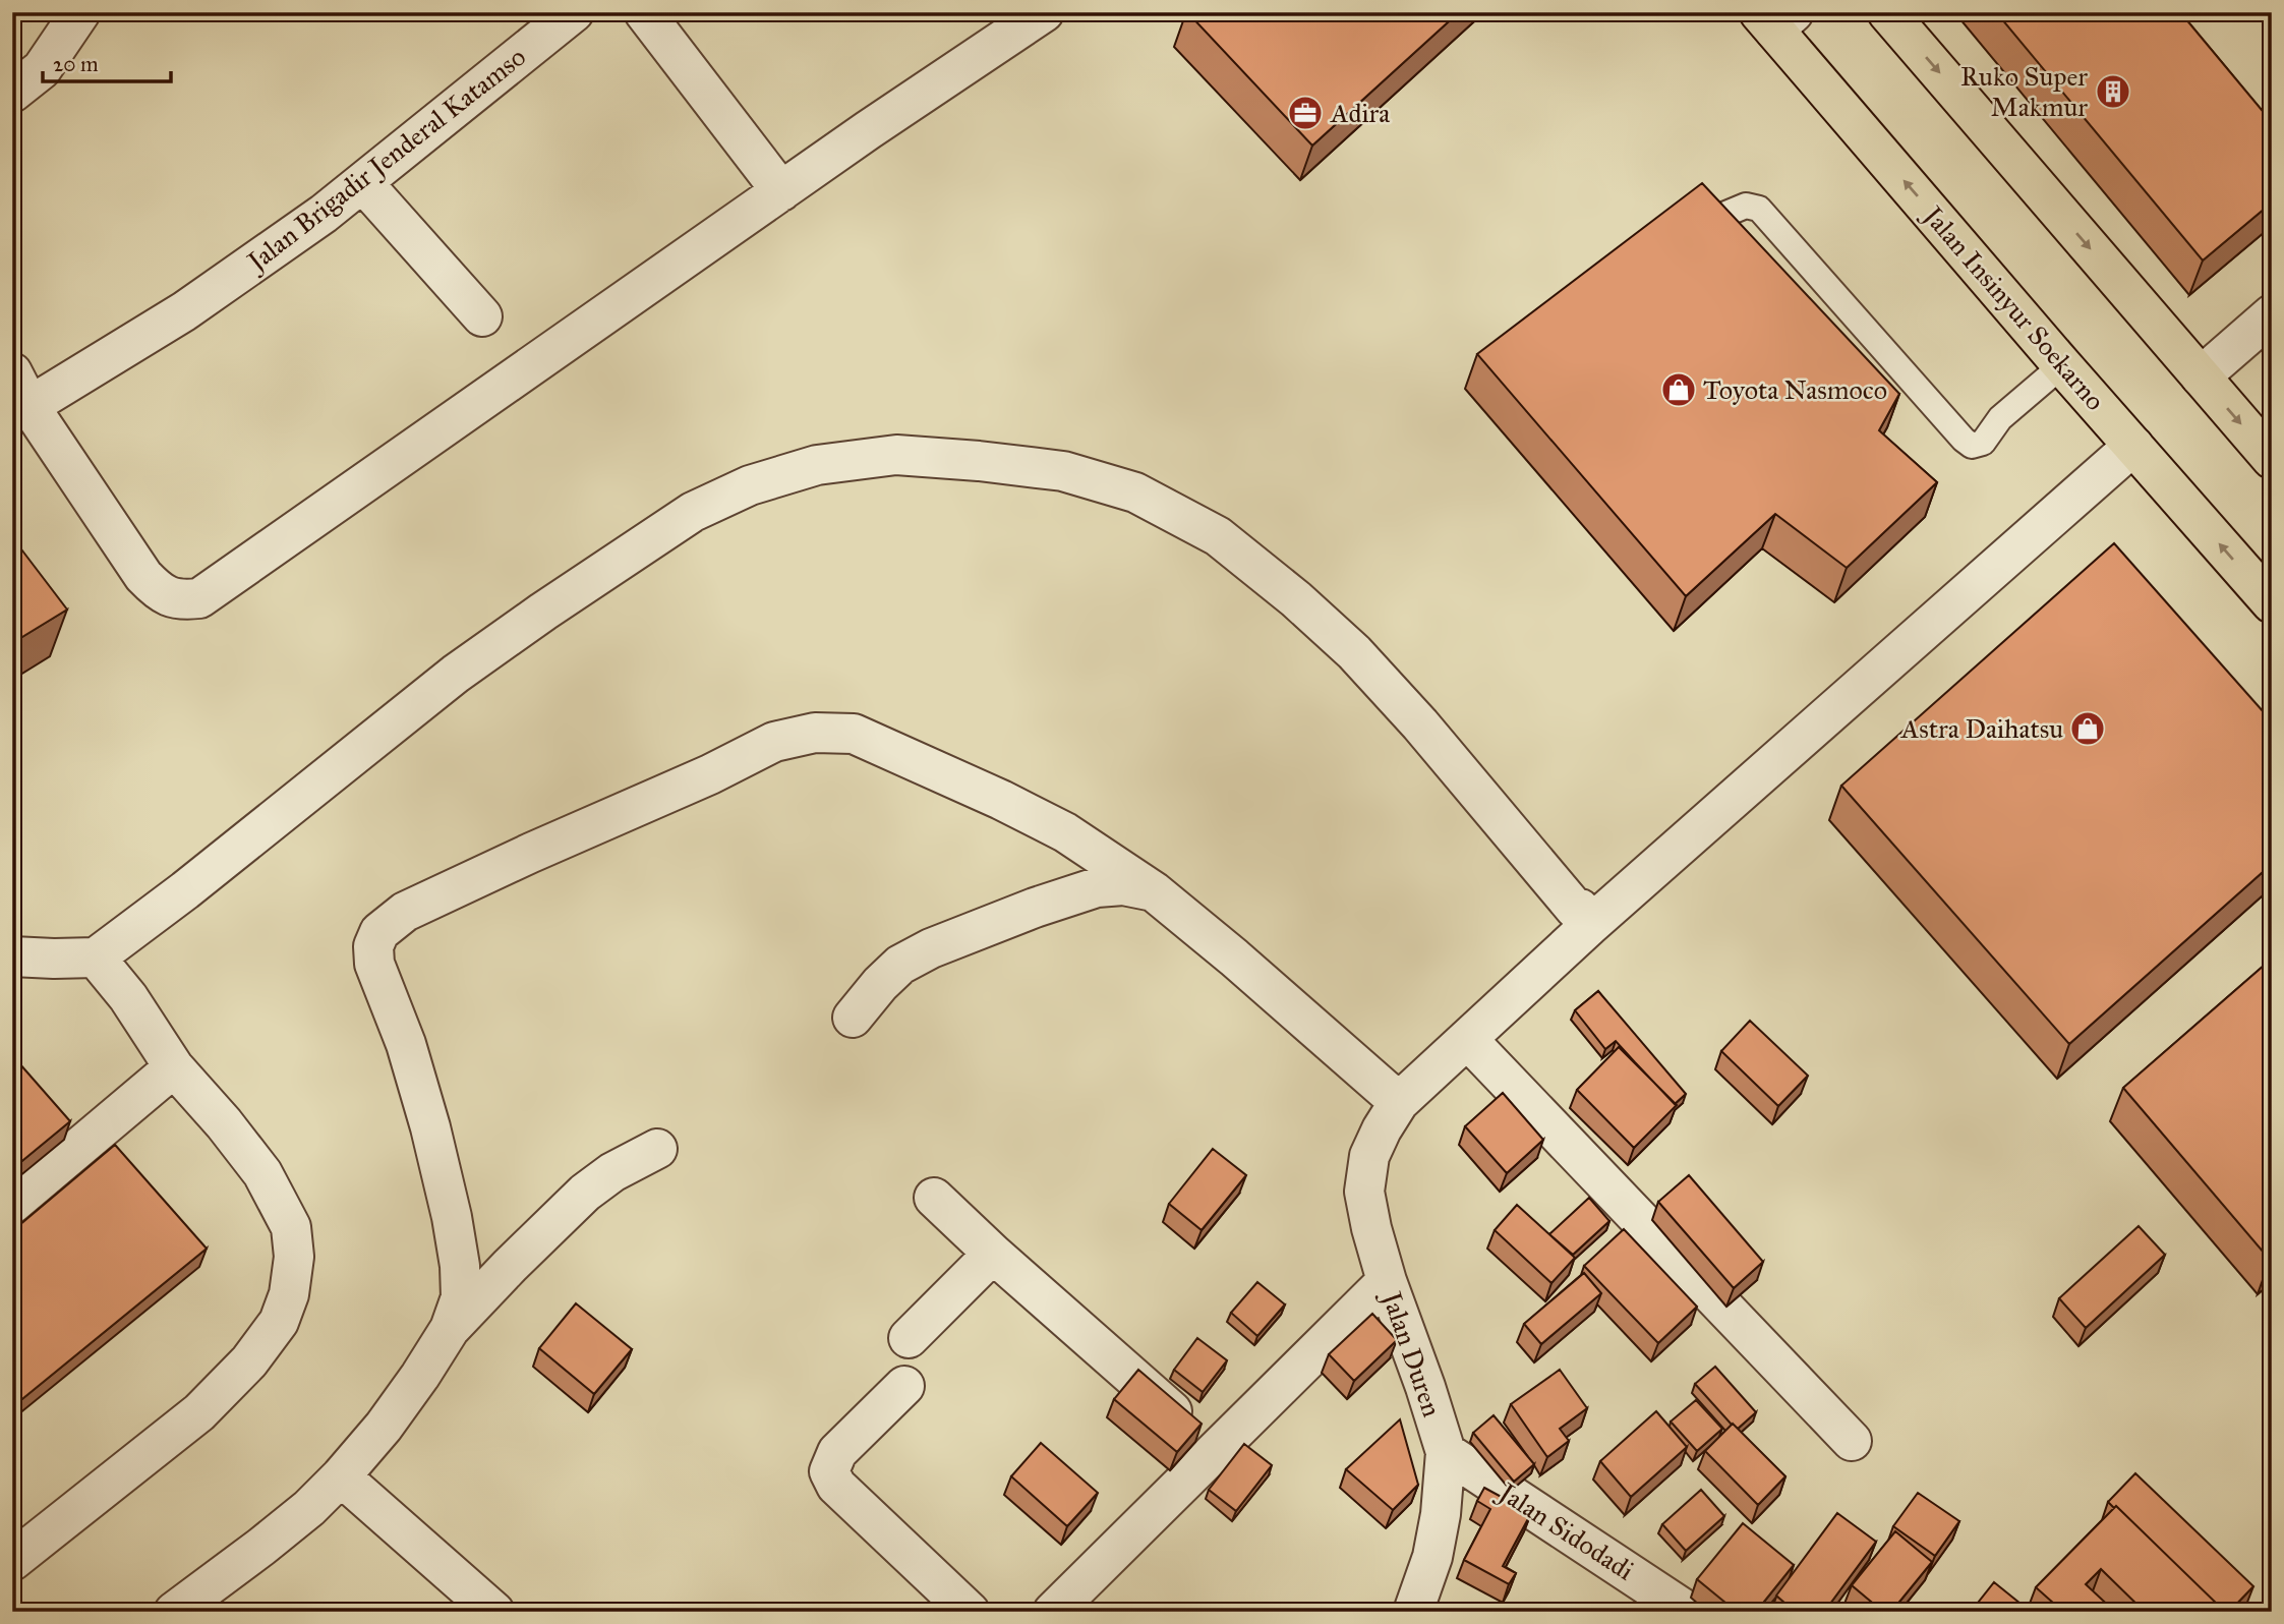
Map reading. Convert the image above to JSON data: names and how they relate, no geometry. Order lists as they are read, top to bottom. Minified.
{"streets":{"main road":["Jalan Insinyur Soekarno"],"street":["Jalan Brigadir Jenderal Katamso","Jalan Duren","Jalan Sidodadi"]},"crossings":[["Jalan Insinyur Soekarno","Jalan Duren"],["Jalan Duren","Jalan Sidodadi"]],"places":{"building":["Ruko Super Makmur"],"office":["Adira"],"shop":["Toyota Nasmoco","Astra Daihatsu"]},"scale_bar":"20 m"}
